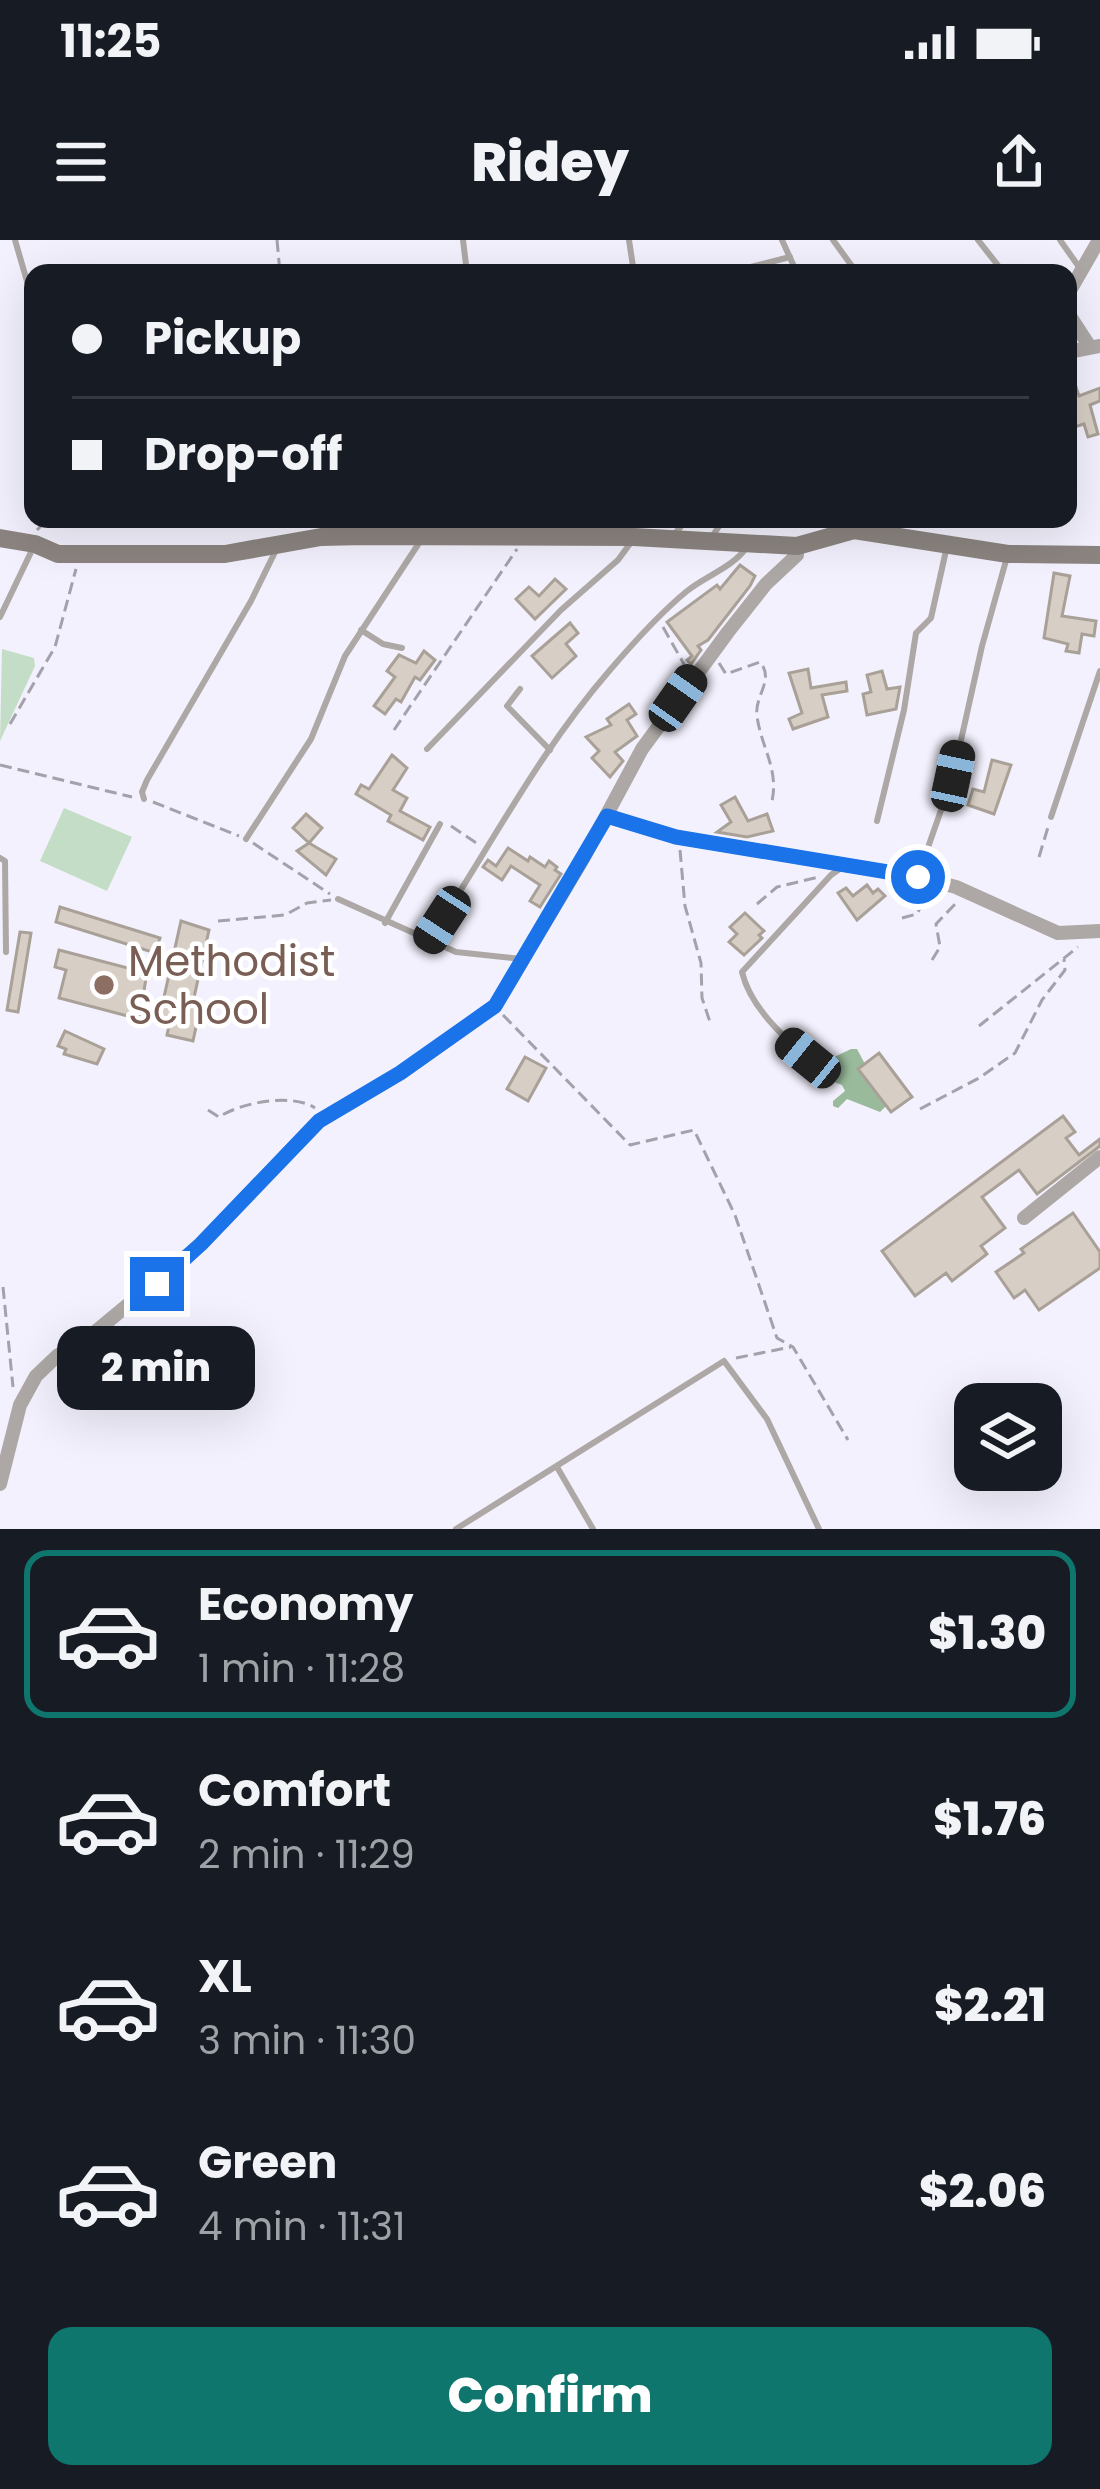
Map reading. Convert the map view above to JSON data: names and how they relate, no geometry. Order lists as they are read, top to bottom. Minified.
{"places":["Methodist School"],"page":{"status":"11:25","header":"Ridey","banner":["Pickup","Drop-off"],"bubble":"2 min","list":[{"name":"Economy","note":"1 min · 11:28","value":"$1.30"},{"name":"Comfort","note":"2 min · 11:29","value":"$1.76"},{"name":"XL","note":"3 min · 11:30","value":"$2.21"},{"name":"Green","note":"4 min · 11:31","value":"$2.06"}],"buttons":"Confirm"}}
